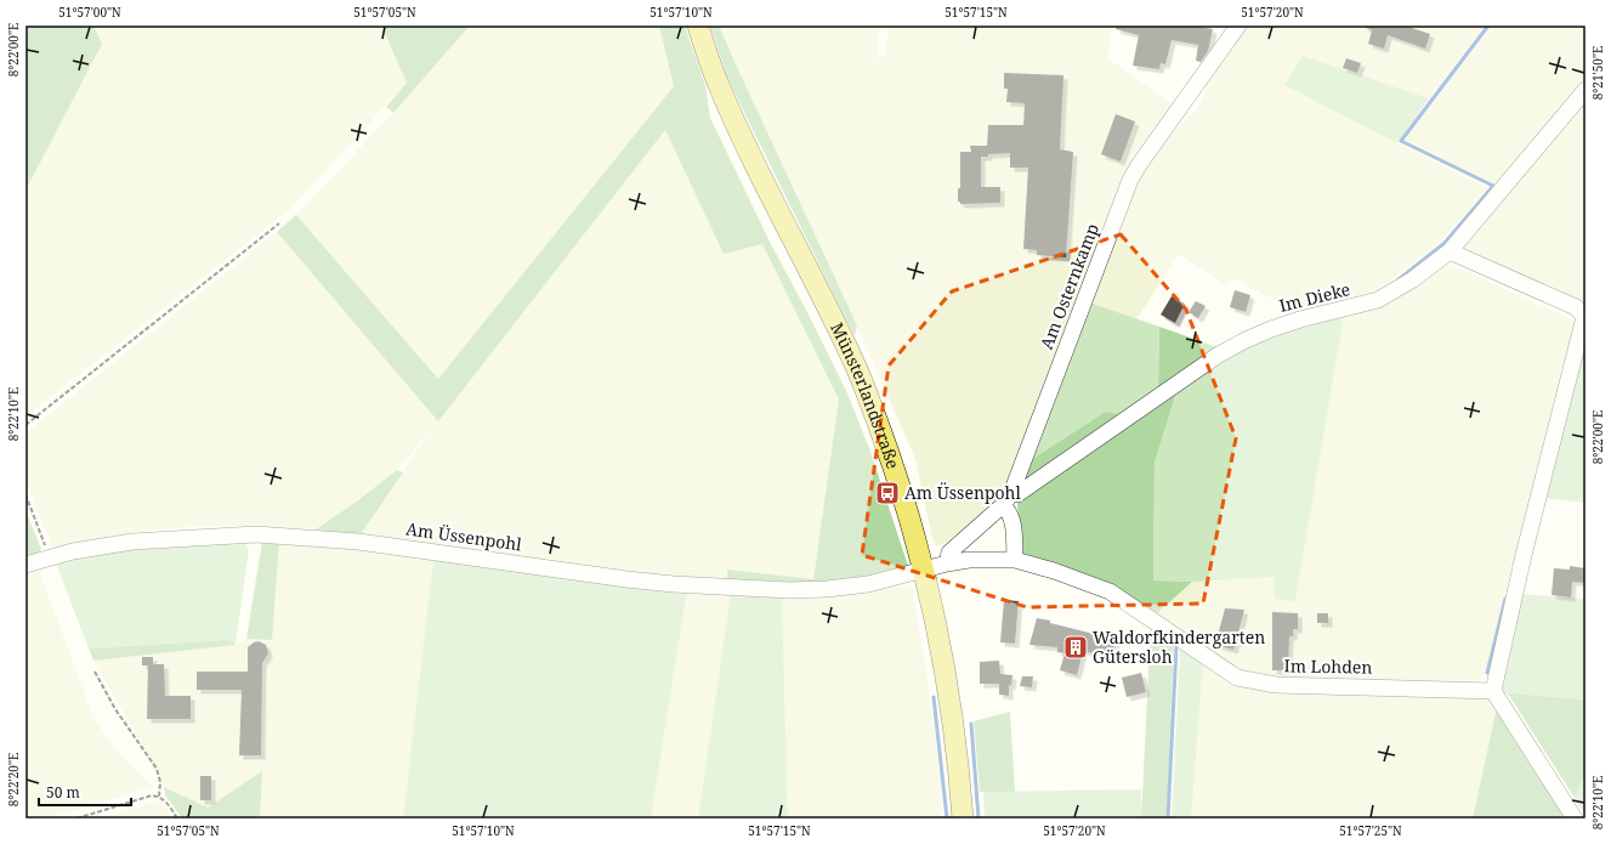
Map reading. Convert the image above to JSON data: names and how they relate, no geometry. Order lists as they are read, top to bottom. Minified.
{"streets":{"main road":["Münsterlandstraße"],"street":["Am Osternkamp","Im Dieke","Am Üssenpohl","Im Lohden"]},"crossings":[["Am Osternkamp","Im Dieke"],["Am Osternkamp","Im Lohden"],["Münsterlandstraße","Am Üssenpohl"],["Münsterlandstraße","Im Lohden"],["Am Üssenpohl","Im Lohden"]],"places":{"bus stop":["Am Üssenpohl"],"building":["Waldorfkindergarten Gütersloh"]},"scale_bar":"50 m","coordinates":["51°57'00\"N","51°57'05\"N","51°57'10\"N","51°57'15\"N","51°57'20\"N","8°22'00\"E","8°21'50\"E","8°22'10\"E","8°22'20\"E","51°57'25\"N"]}
